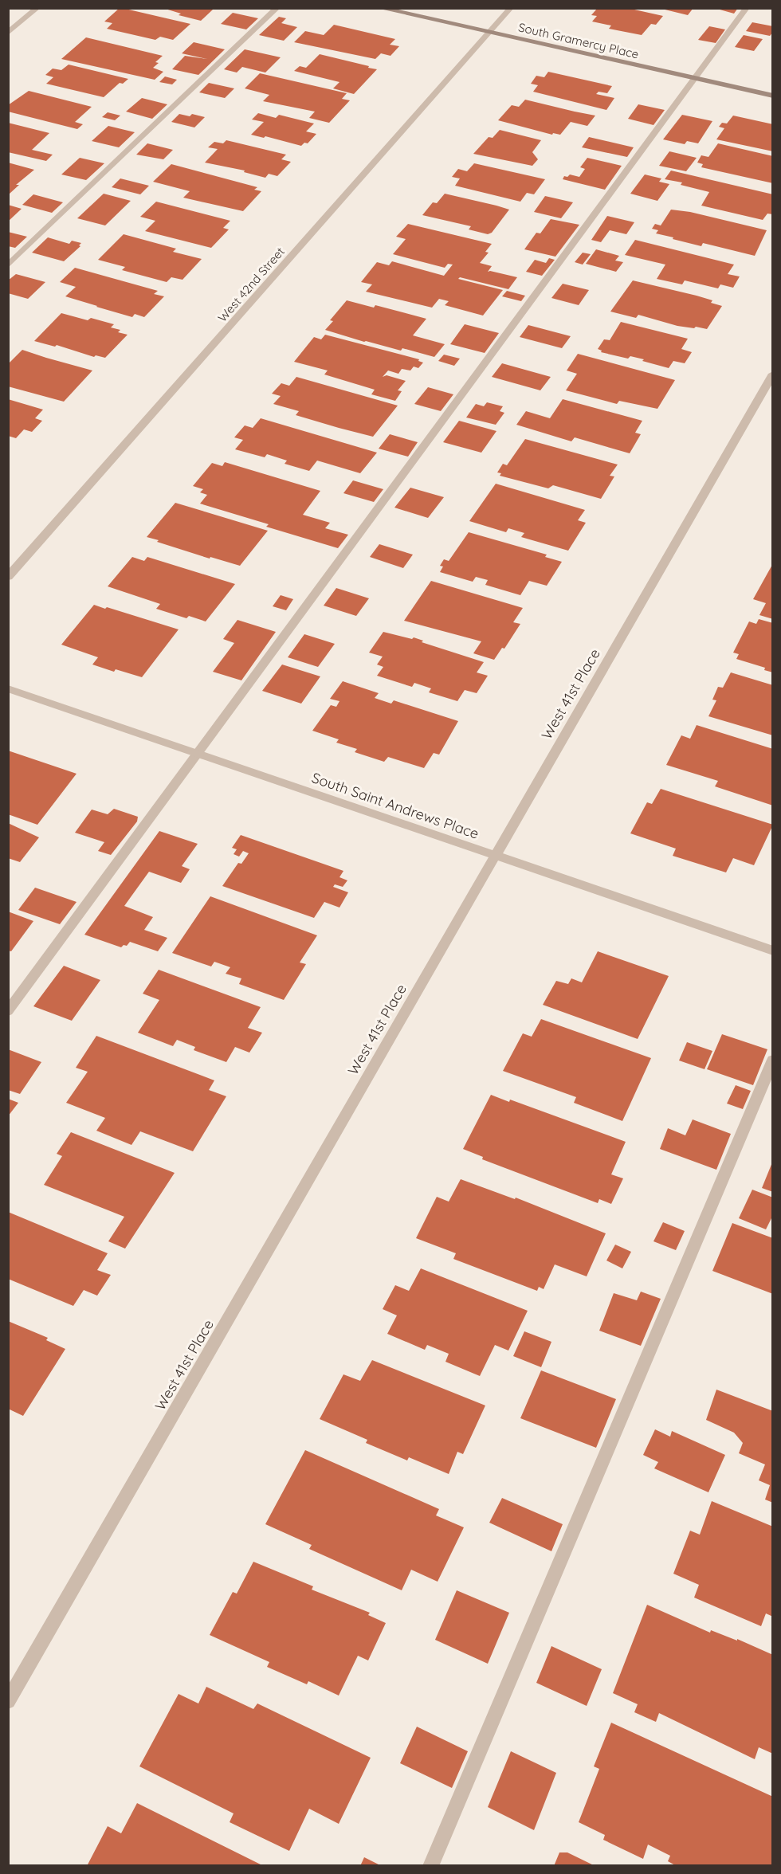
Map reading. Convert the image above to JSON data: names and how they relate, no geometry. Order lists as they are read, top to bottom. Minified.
{"streets":{"street":["South Gramercy Place","West 42nd Street","West 41st Place","South Saint Andrews Place"]},"crossings":[["South Gramercy Place","West 42nd Street"],["West 41st Place","South Saint Andrews Place"]]}
